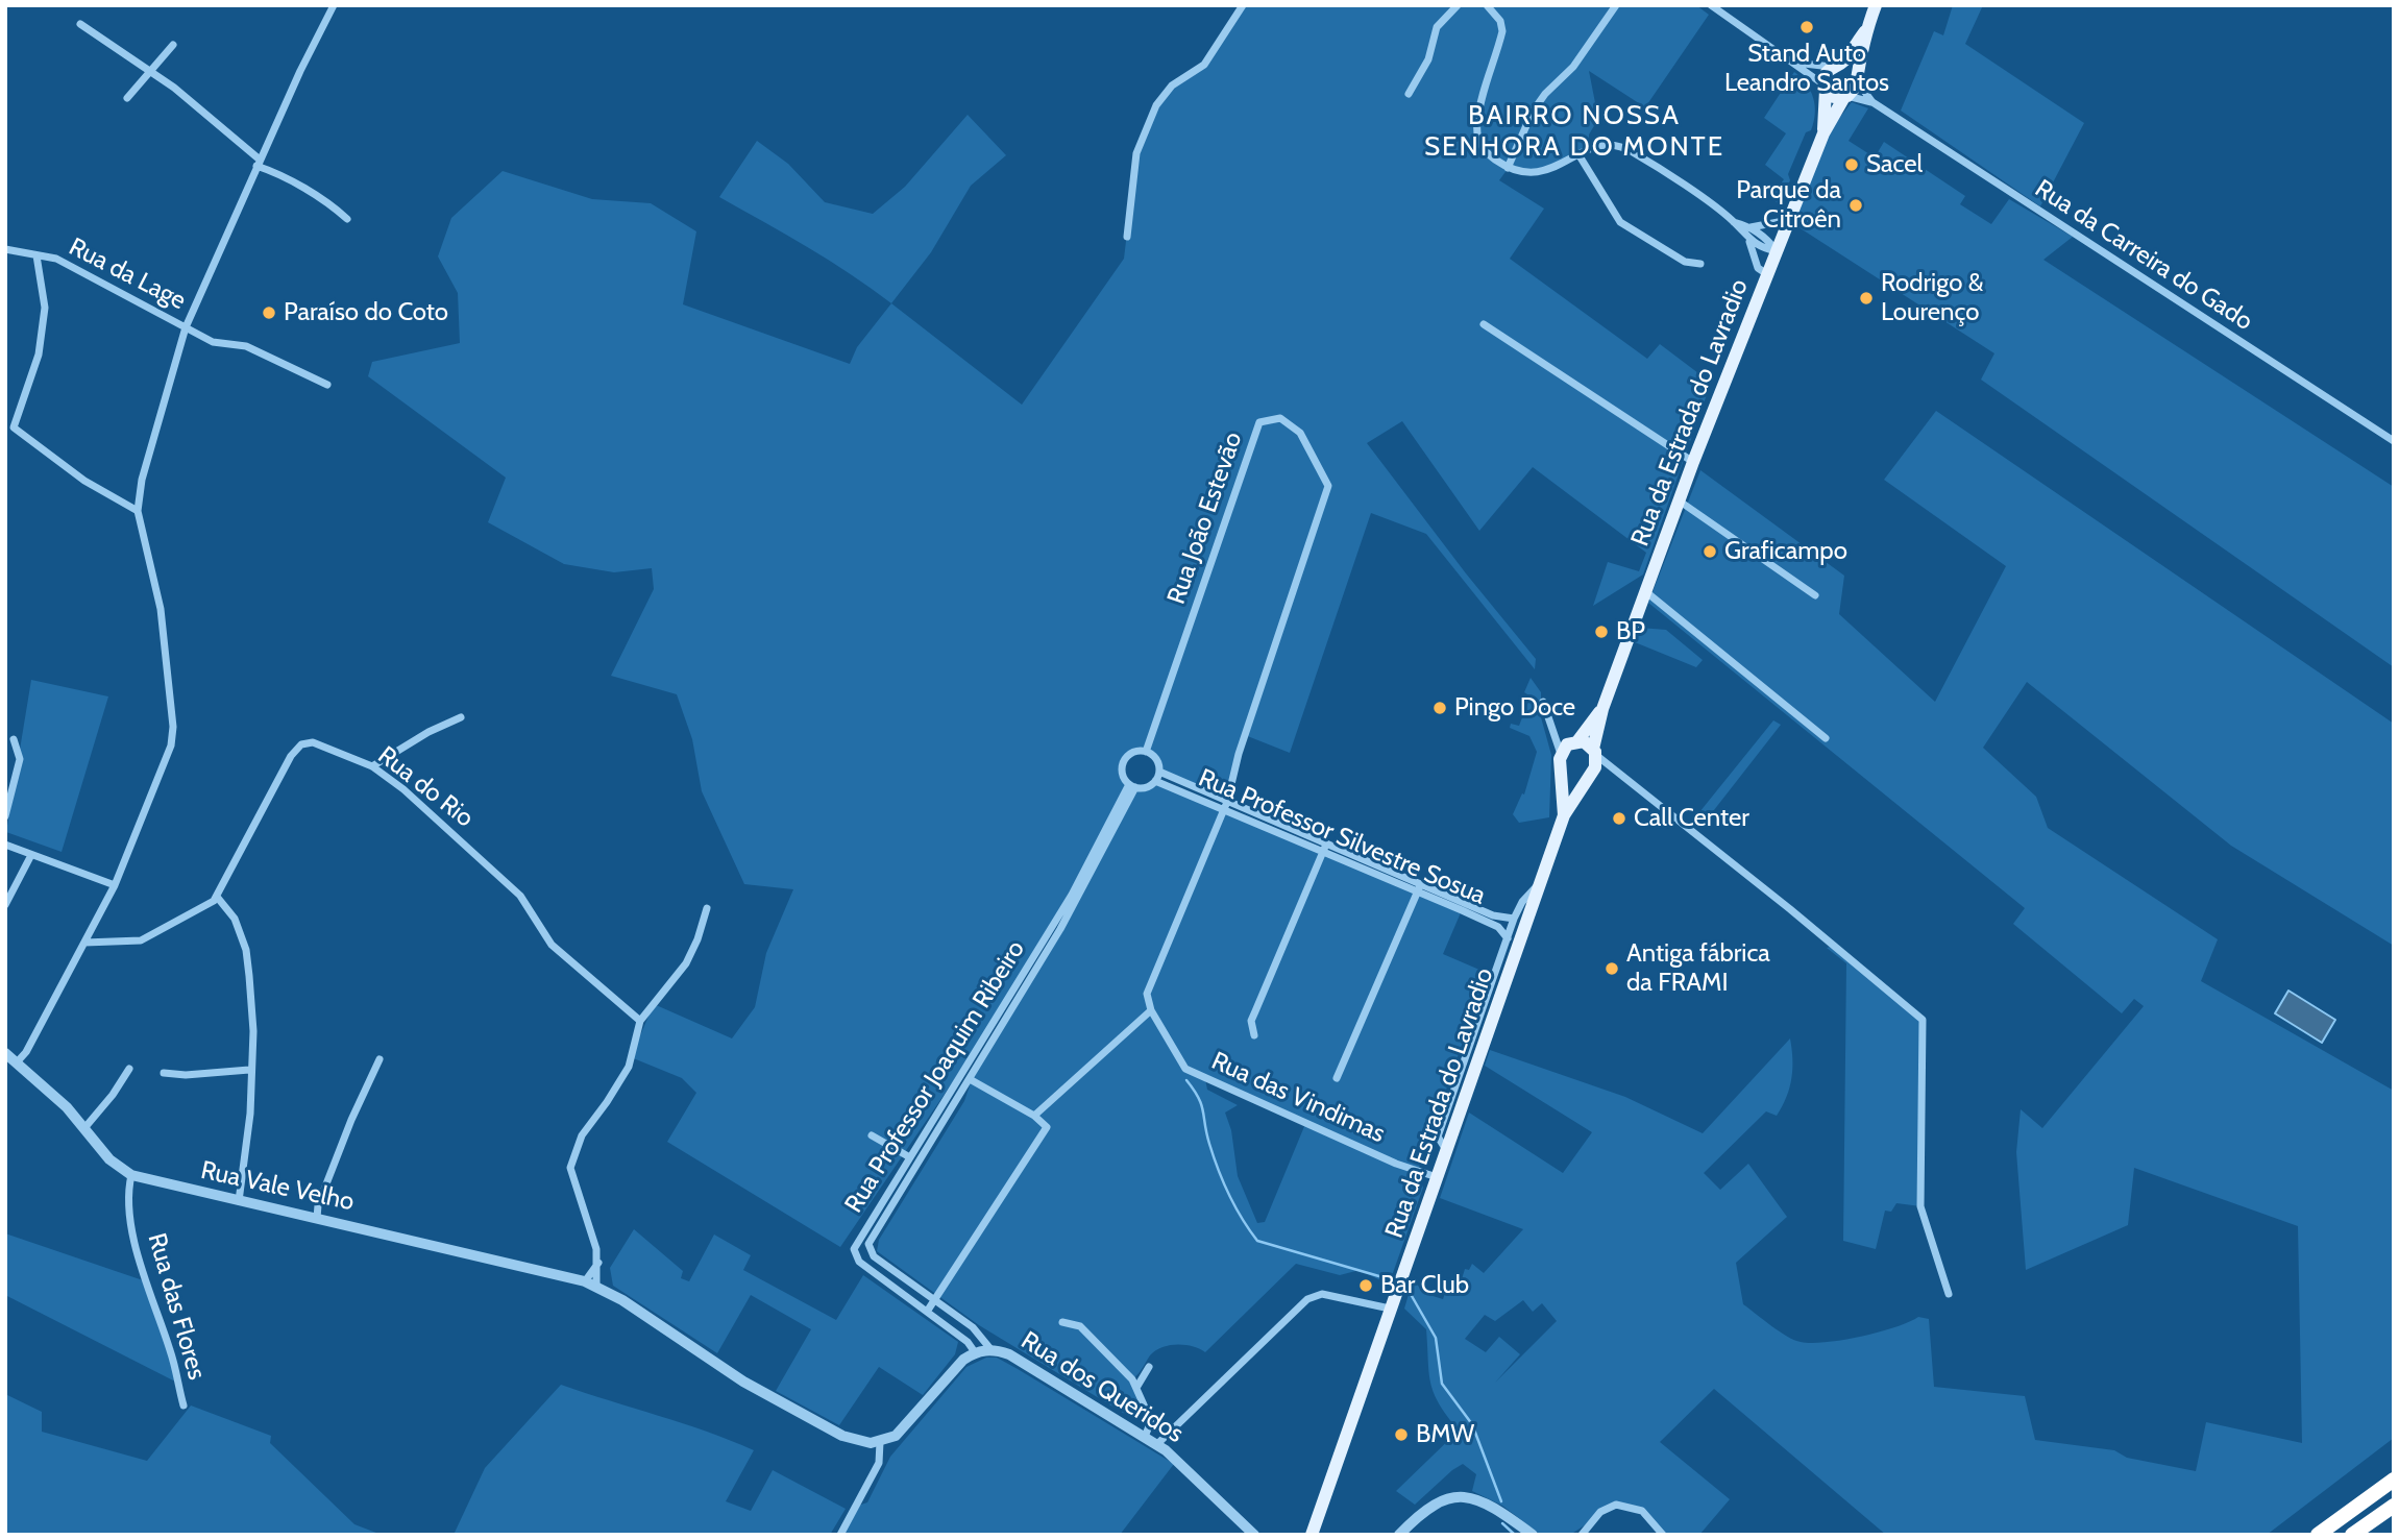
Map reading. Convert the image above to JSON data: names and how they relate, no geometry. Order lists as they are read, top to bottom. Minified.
{"streets":{"main road":["Rua da Estrada do Lavradio"],"street":["Rua da Carreira do Gado","Rua da Lage","Rua João Estevão","Rua do Rio","Rua Professor Silvestre Sosua","Rua Professor Joaquim Ribeiro","Rua das Vindimas","Rua Vale Velho","Rua das Flores","Rua dos Queridos"]},"crossings":[["Rua da Estrada do Lavradio","Rua das Vindimas"],["Rua João Estevão","Rua Professor Silvestre Sosua"],["Rua João Estevão","Rua Professor Joaquim Ribeiro"],["Rua Professor Silvestre Sosua","Rua Professor Joaquim Ribeiro"],["Rua Professor Joaquim Ribeiro","Rua dos Queridos"],["Rua Vale Velho","Rua das Flores"]],"districts":["BAIRRO NOSSA SENHORA DO MONTE"],"places":["Stand Auto Leandro Santos","Sacel","Parque da Citroên","Rodrigo & Lourenço","Paraíso do Coto","Graficampo","BP","Pingo Doce","Call Center","Antiga fábrica da FRAMI","Bar Club","BMW"]}
